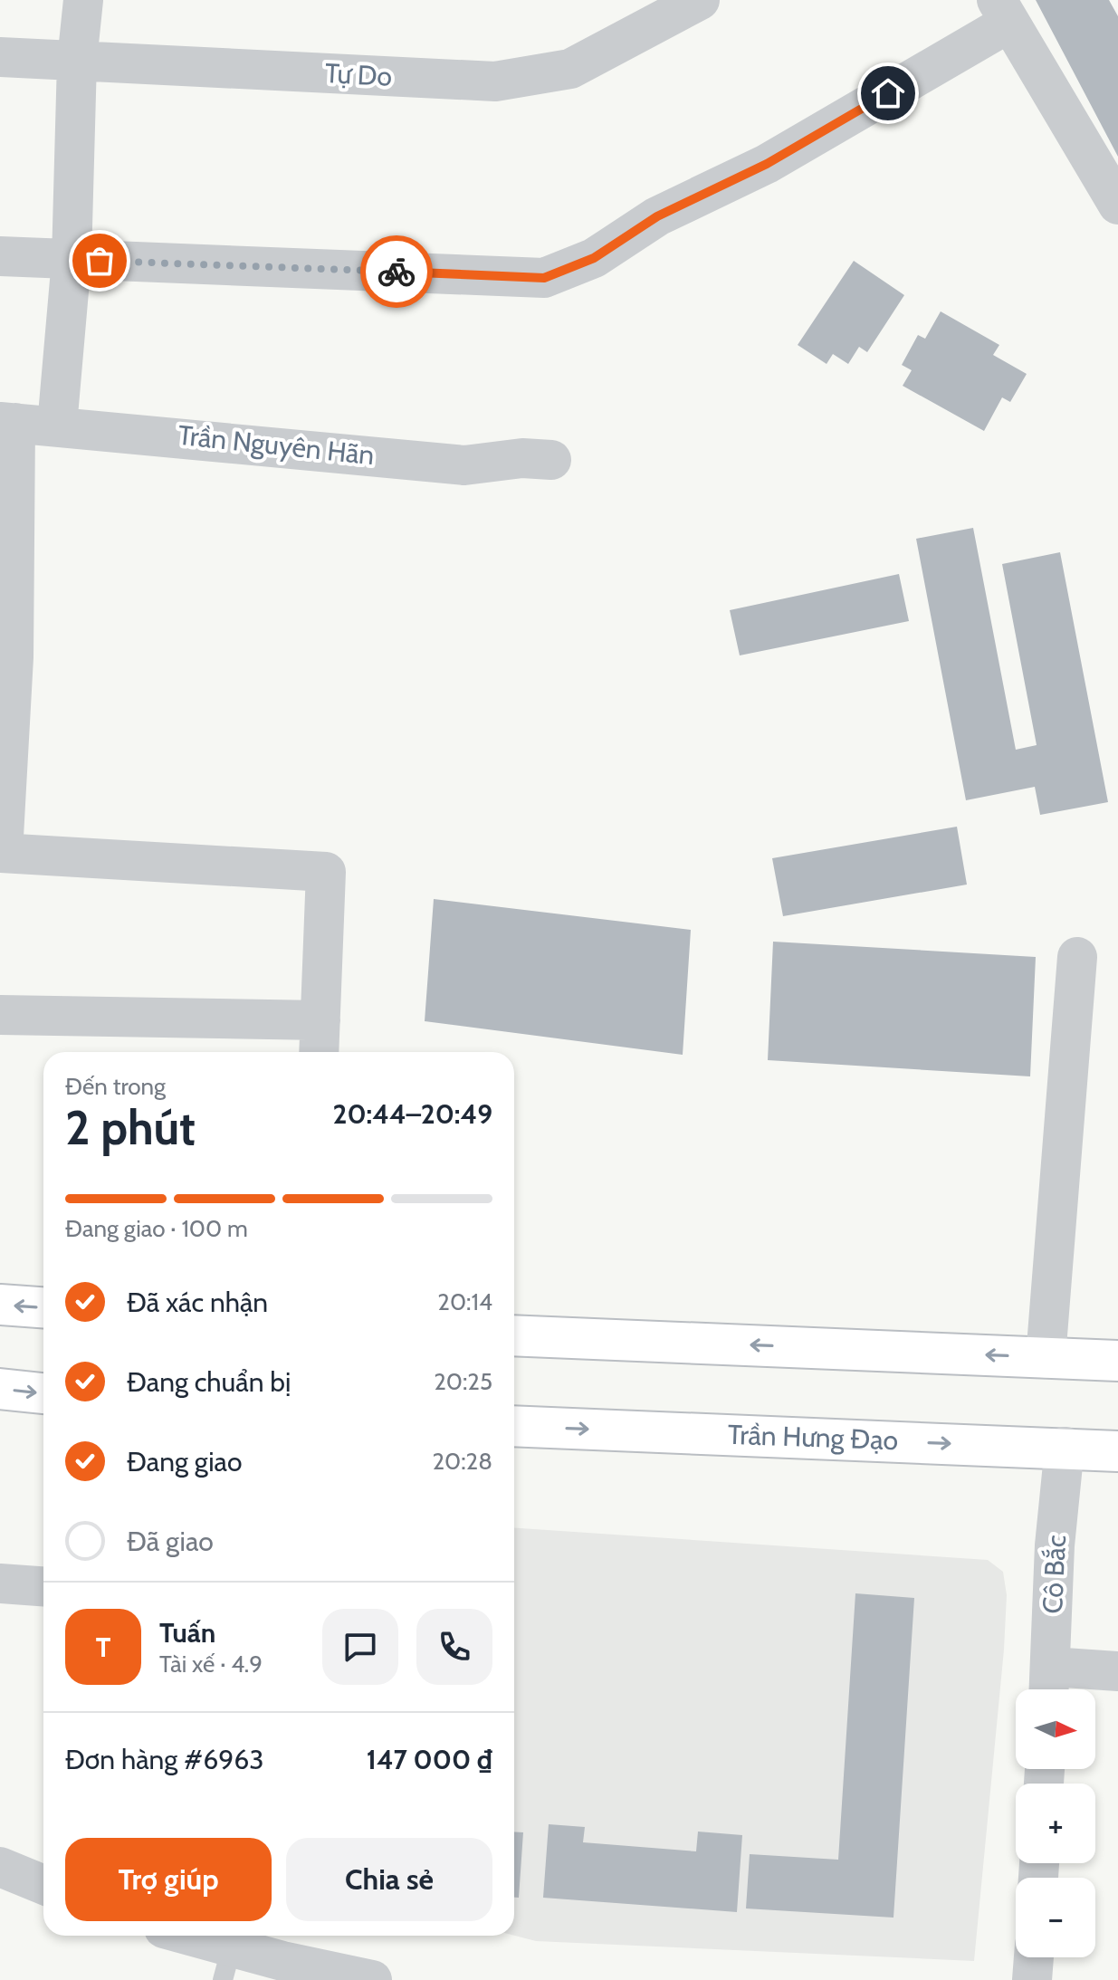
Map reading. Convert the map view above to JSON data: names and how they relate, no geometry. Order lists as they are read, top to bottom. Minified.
{"streets":{"main road":["Trần Hưng Đạo"],"street":["Tự Do","Trần Nguyên Hãn","Cô Bắc"]},"crossings":[["Trần Hưng Đạo","Cô Bắc"]],"north":"right","page":{"heading":["2 phút","Đến trong","20:44–20:49"],"panel":["Tuấn","Tài xế · 4.9","Đơn hàng #6963","147 000 ₫"],"bar":"Đang giao · 100 m","list":[["Đã xác nhận","20:14"],["Đang chuẩn bị","20:25"],["Đang giao","20:28"],"Đã giao"],"round":"T","map_buttons":["+","−"],"buttons":["Trợ giúp","Chia sẻ"]}}
